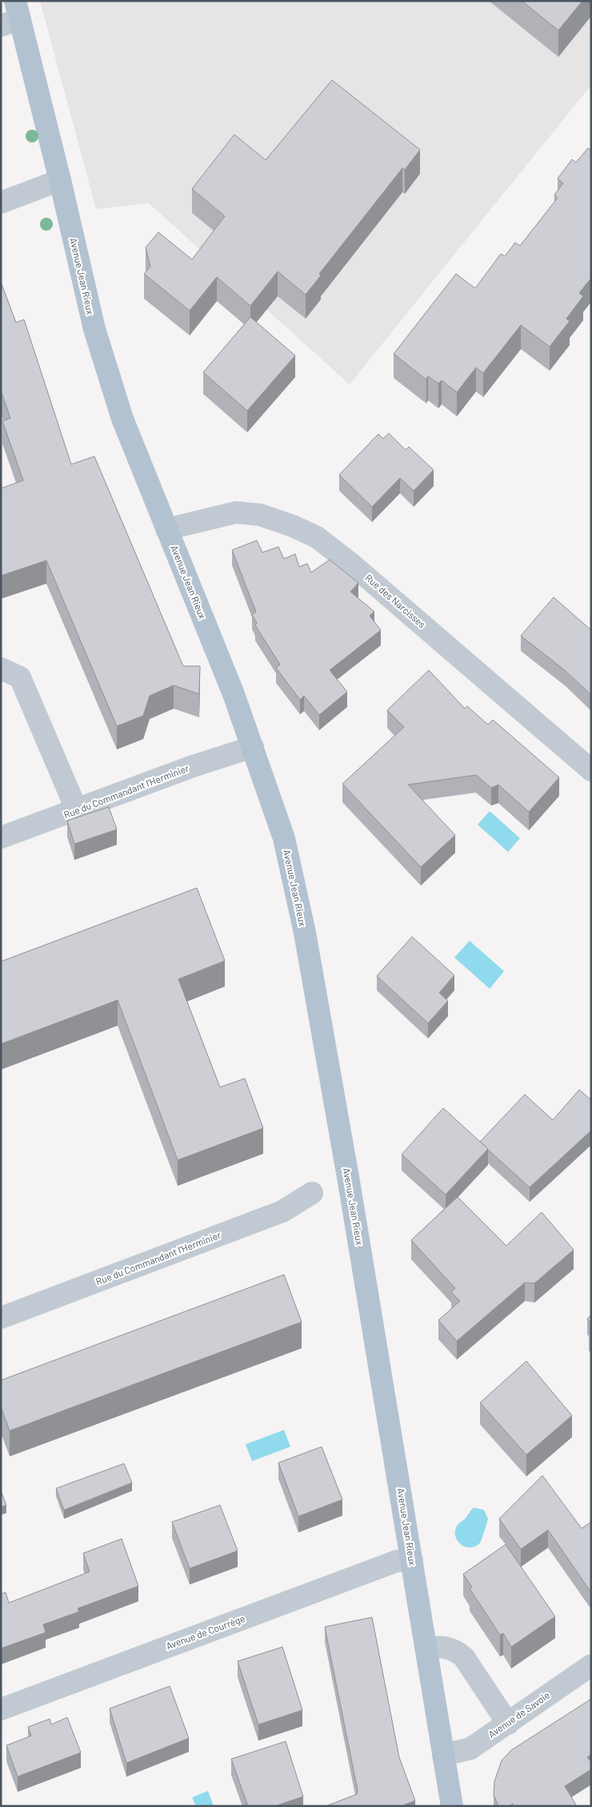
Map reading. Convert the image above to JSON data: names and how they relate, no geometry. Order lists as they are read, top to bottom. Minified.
{"streets":{"main road":["Avenue Jean Rieux"],"street":["Rue des Narcisses","Rue du Commandant l'Herminier","Avenue de Courrège","Avenue de Savoie"]},"crossings":[["Avenue Jean Rieux","Rue des Narcisses"],["Avenue Jean Rieux","Rue du Commandant l'Herminier"],["Avenue Jean Rieux","Avenue de Courrège"],["Avenue Jean Rieux","Avenue de Savoie"]]}
